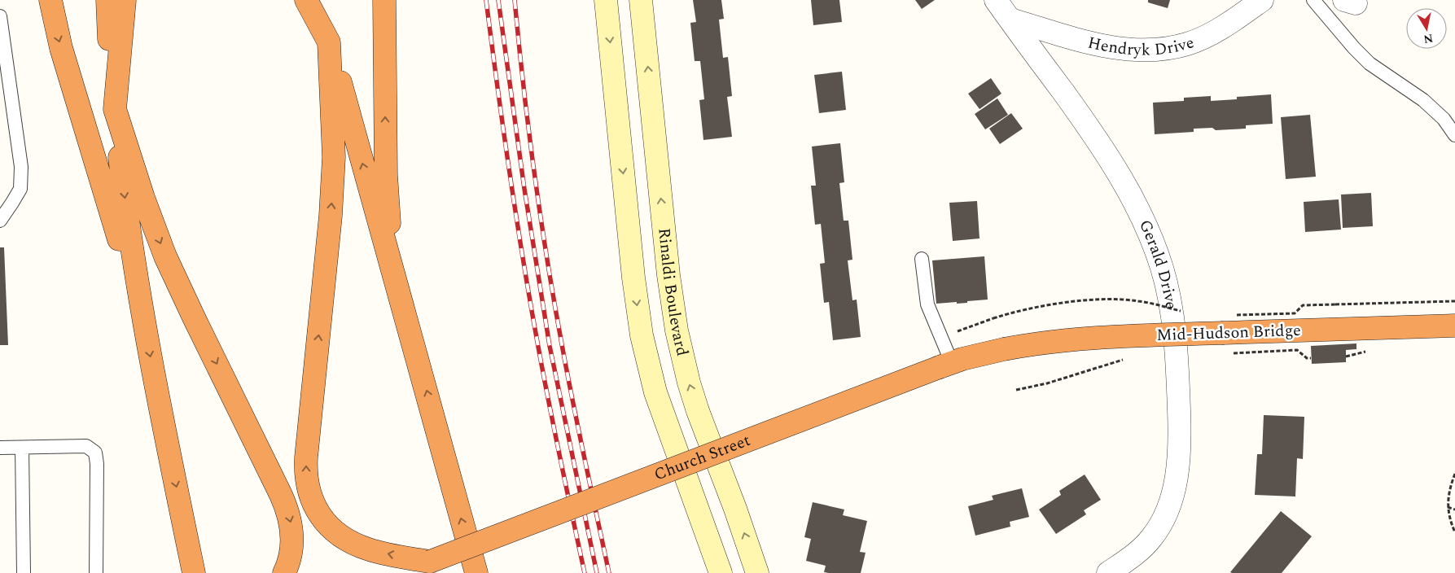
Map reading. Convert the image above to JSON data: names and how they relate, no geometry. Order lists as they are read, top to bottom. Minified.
{"streets":{"highway":["Mid-Hudson Bridge","Church Street"],"street":["Hendryk Drive","Gerald Drive","Rinaldi Boulevard"]},"crossings":[["Hendryk Drive","Gerald Drive"],["Mid-Hudson Bridge","Church Street"]],"north":"bottom"}
